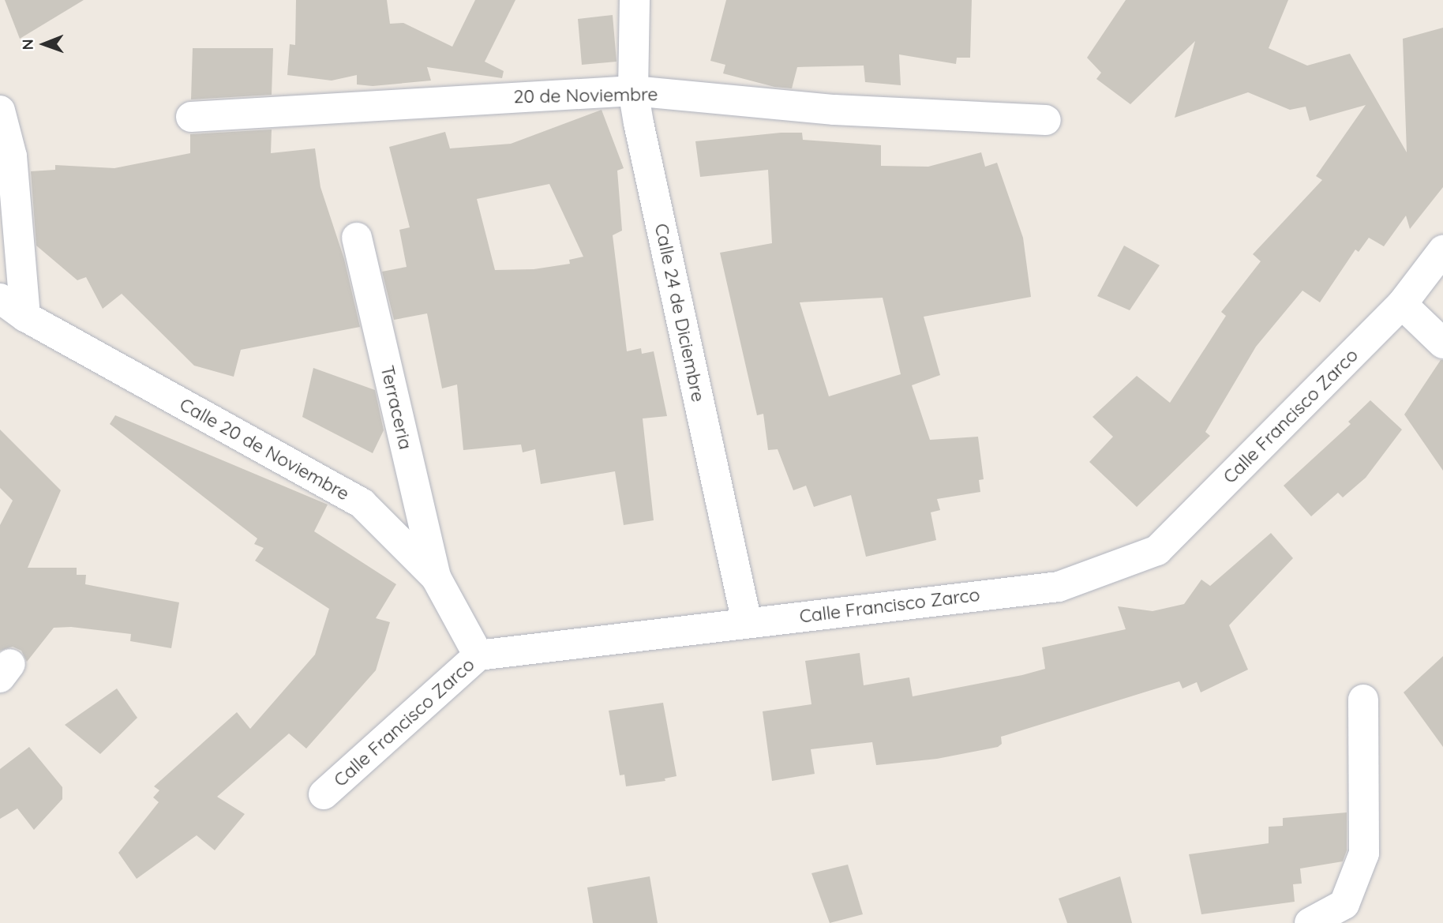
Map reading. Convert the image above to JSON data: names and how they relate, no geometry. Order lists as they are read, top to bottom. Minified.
{"streets":{"street":["20 de Noviembre","Calle 24 de Diciembre","Terraceria","Calle Francisco Zarco","Calle 20 de Noviembre"]},"crossings":[["20 de Noviembre","Calle 24 de Diciembre"],["Calle 24 de Diciembre","Calle Francisco Zarco"],["Terraceria","Calle 20 de Noviembre"],["Calle Francisco Zarco","Calle 20 de Noviembre"]],"north":"left"}
